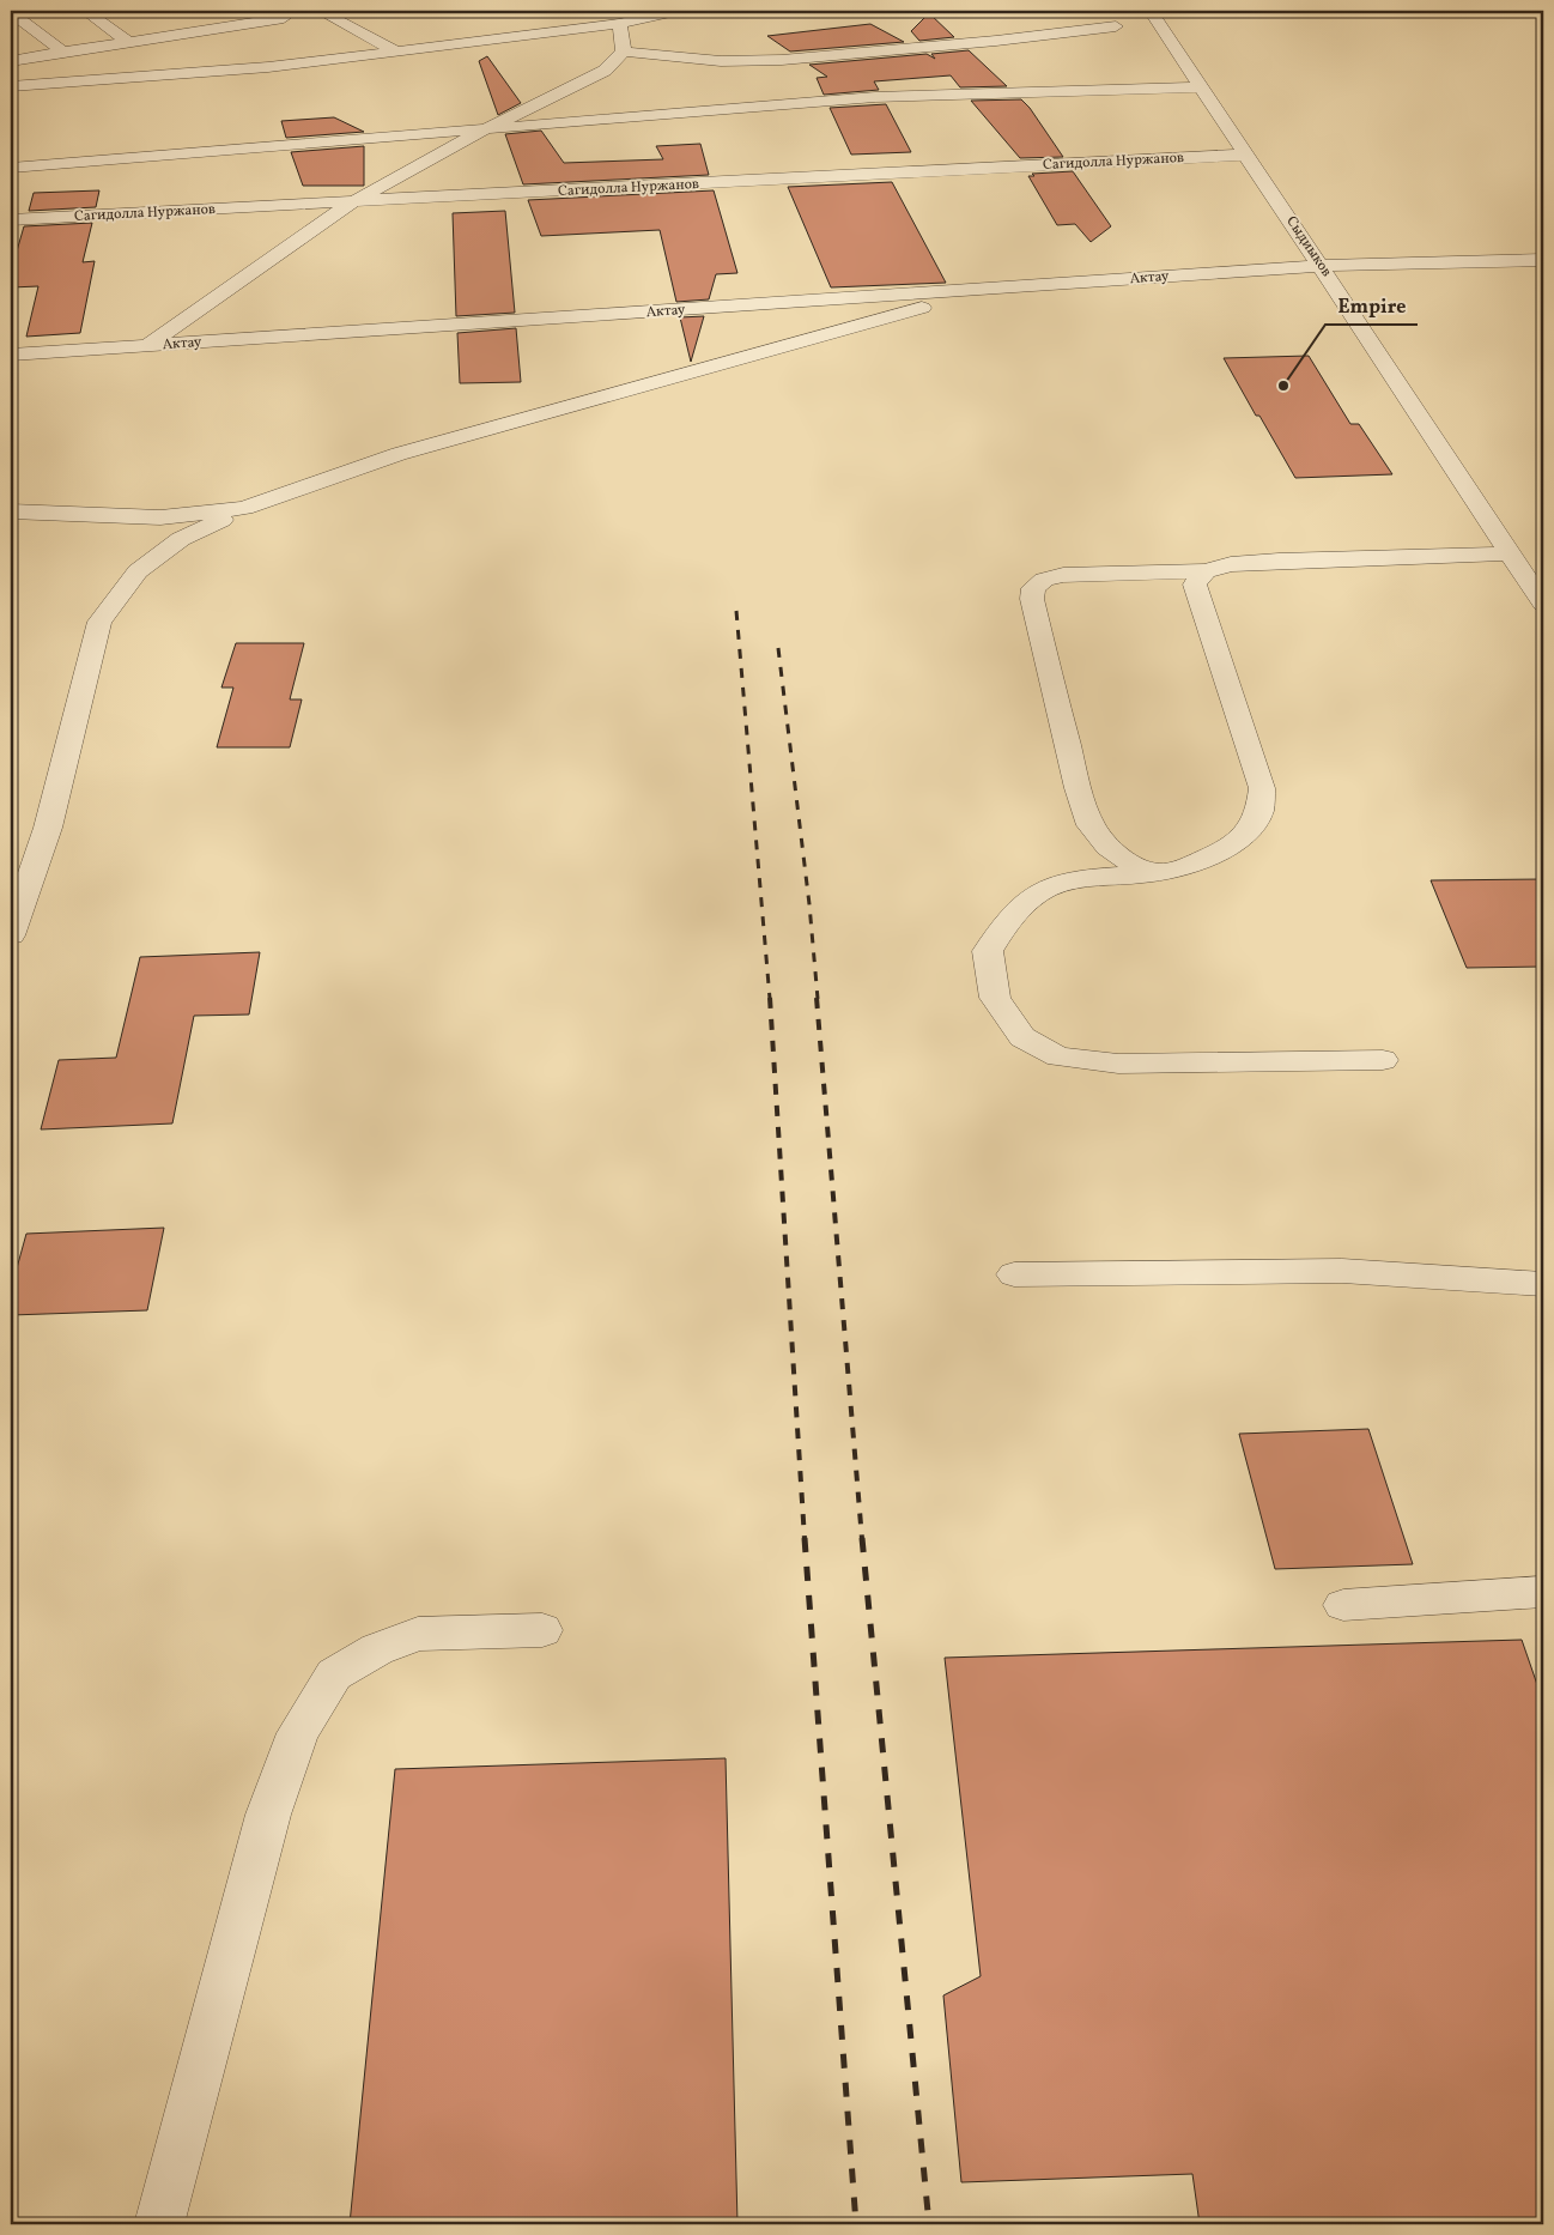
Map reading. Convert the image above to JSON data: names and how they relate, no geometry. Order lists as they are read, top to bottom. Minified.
{"streets":{"street":["Сагидолла Нуржанов","Сыдиыков","Актау"]},"crossings":[["Сагидолла Нуржанов","Сыдиыков"],["Сыдиыков","Актау"]],"places":["Empire"]}
